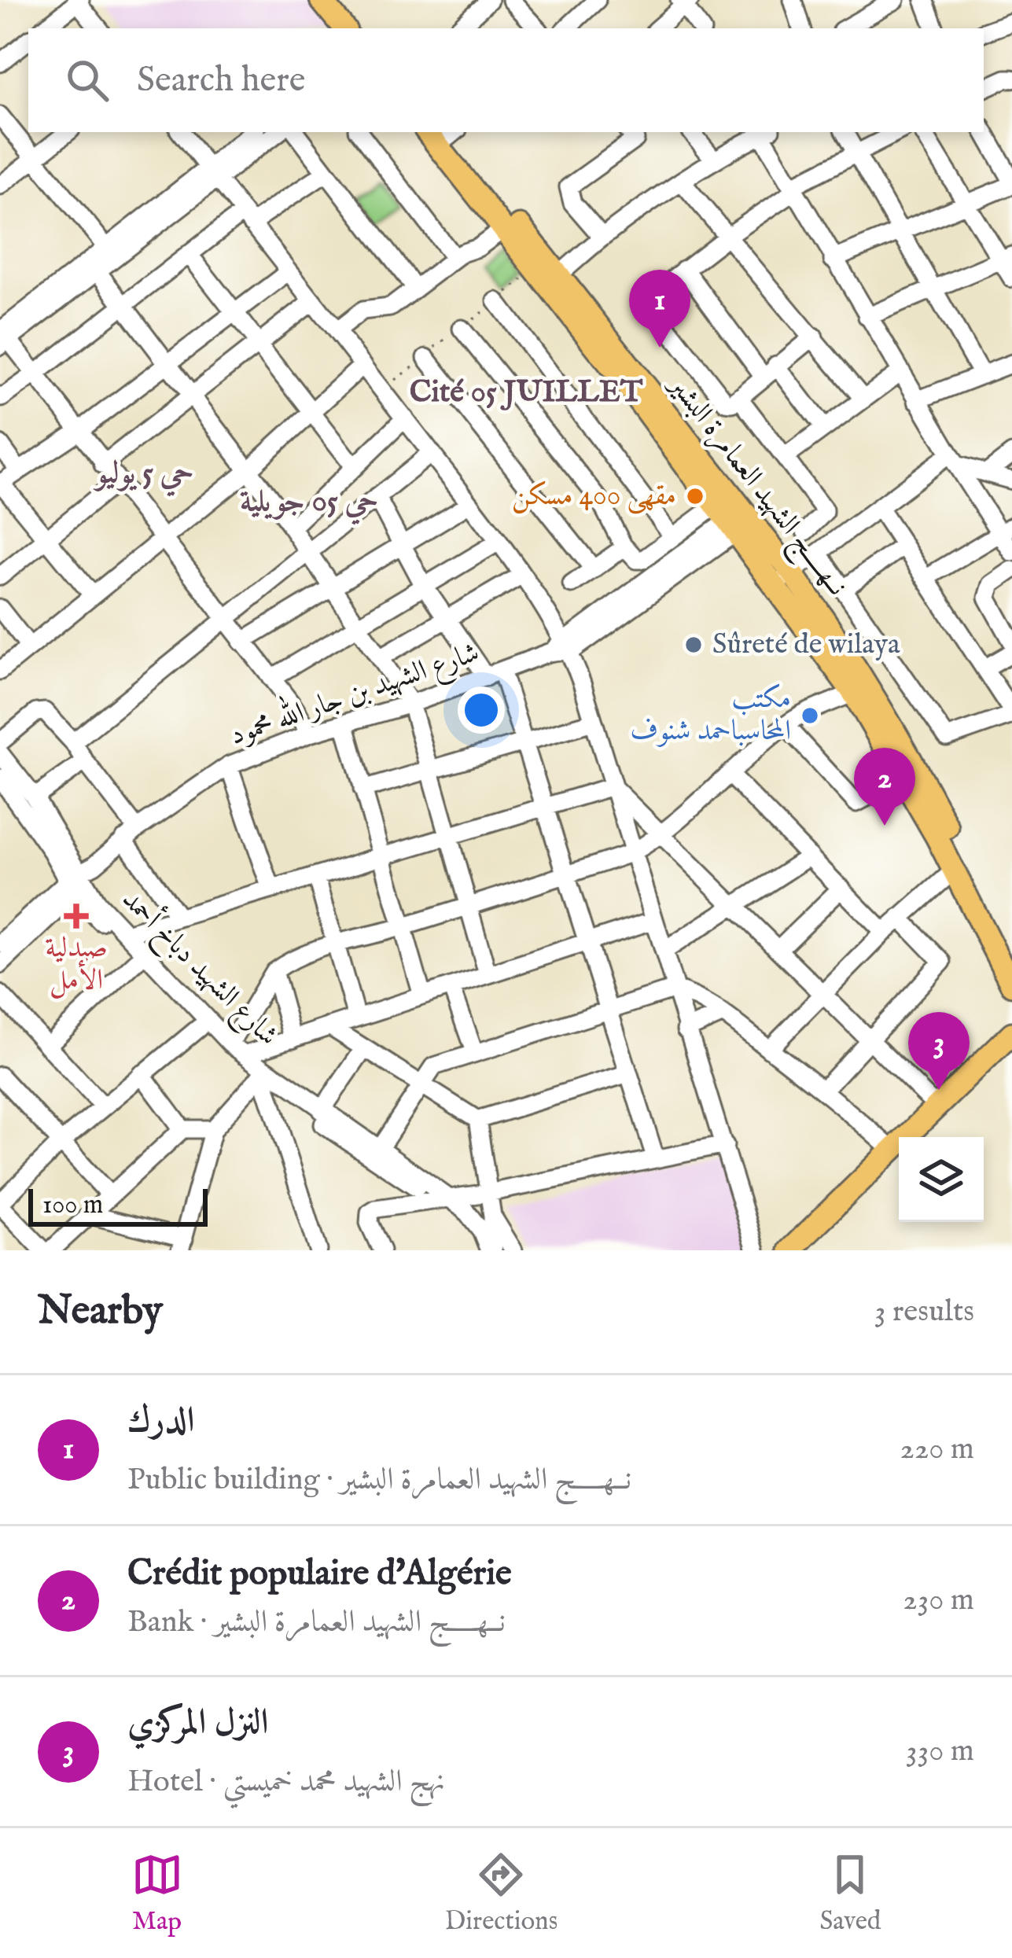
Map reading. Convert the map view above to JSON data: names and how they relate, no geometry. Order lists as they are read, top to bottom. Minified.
{"streets":{"main road":["نــهـــــج الشهيد العمامرة البشير"],"street":["شارع الشهيد بن جار الله محمود","شارع الشهيد دباخ أحمد"]},"crossings":[["نــهـــــج الشهيد العمامرة البشير","شارع الشهيد بن جار الله محمود"],["شارع الشهيد بن جار الله محمود","شارع الشهيد دباخ أحمد"]],"districts":["Cité 05 JUILLET","حي 5 يوليو","حي 05 جويلية"],"places":{"other":["مقهى 400 مسكن","Sûreté de wilaya","مكتب المحاسباحمد شنوف"],"health":["صيدلية الأمل"]},"scale_bar":"100 m","page":{"search":"Search here","pins":["1","2","3"],"scale":"100 m","heading":["Nearby","3 results"],"list":[{"mark":"1","name":"الدرك","note":"Public building · نــهـــــج الشهيد العمامرة البشير","value":"220 m"},{"mark":"2","name":"Crédit populaire d'Algérie","note":"Bank · نــهـــــج الشهيد العمامرة البشير","value":"230 m"},{"mark":"3","name":"النزل المركزي","note":"Hotel · نهج الشهيد محمد خميستي","value":"330 m"}],"nav":["Map","Directions","Saved"]}}
